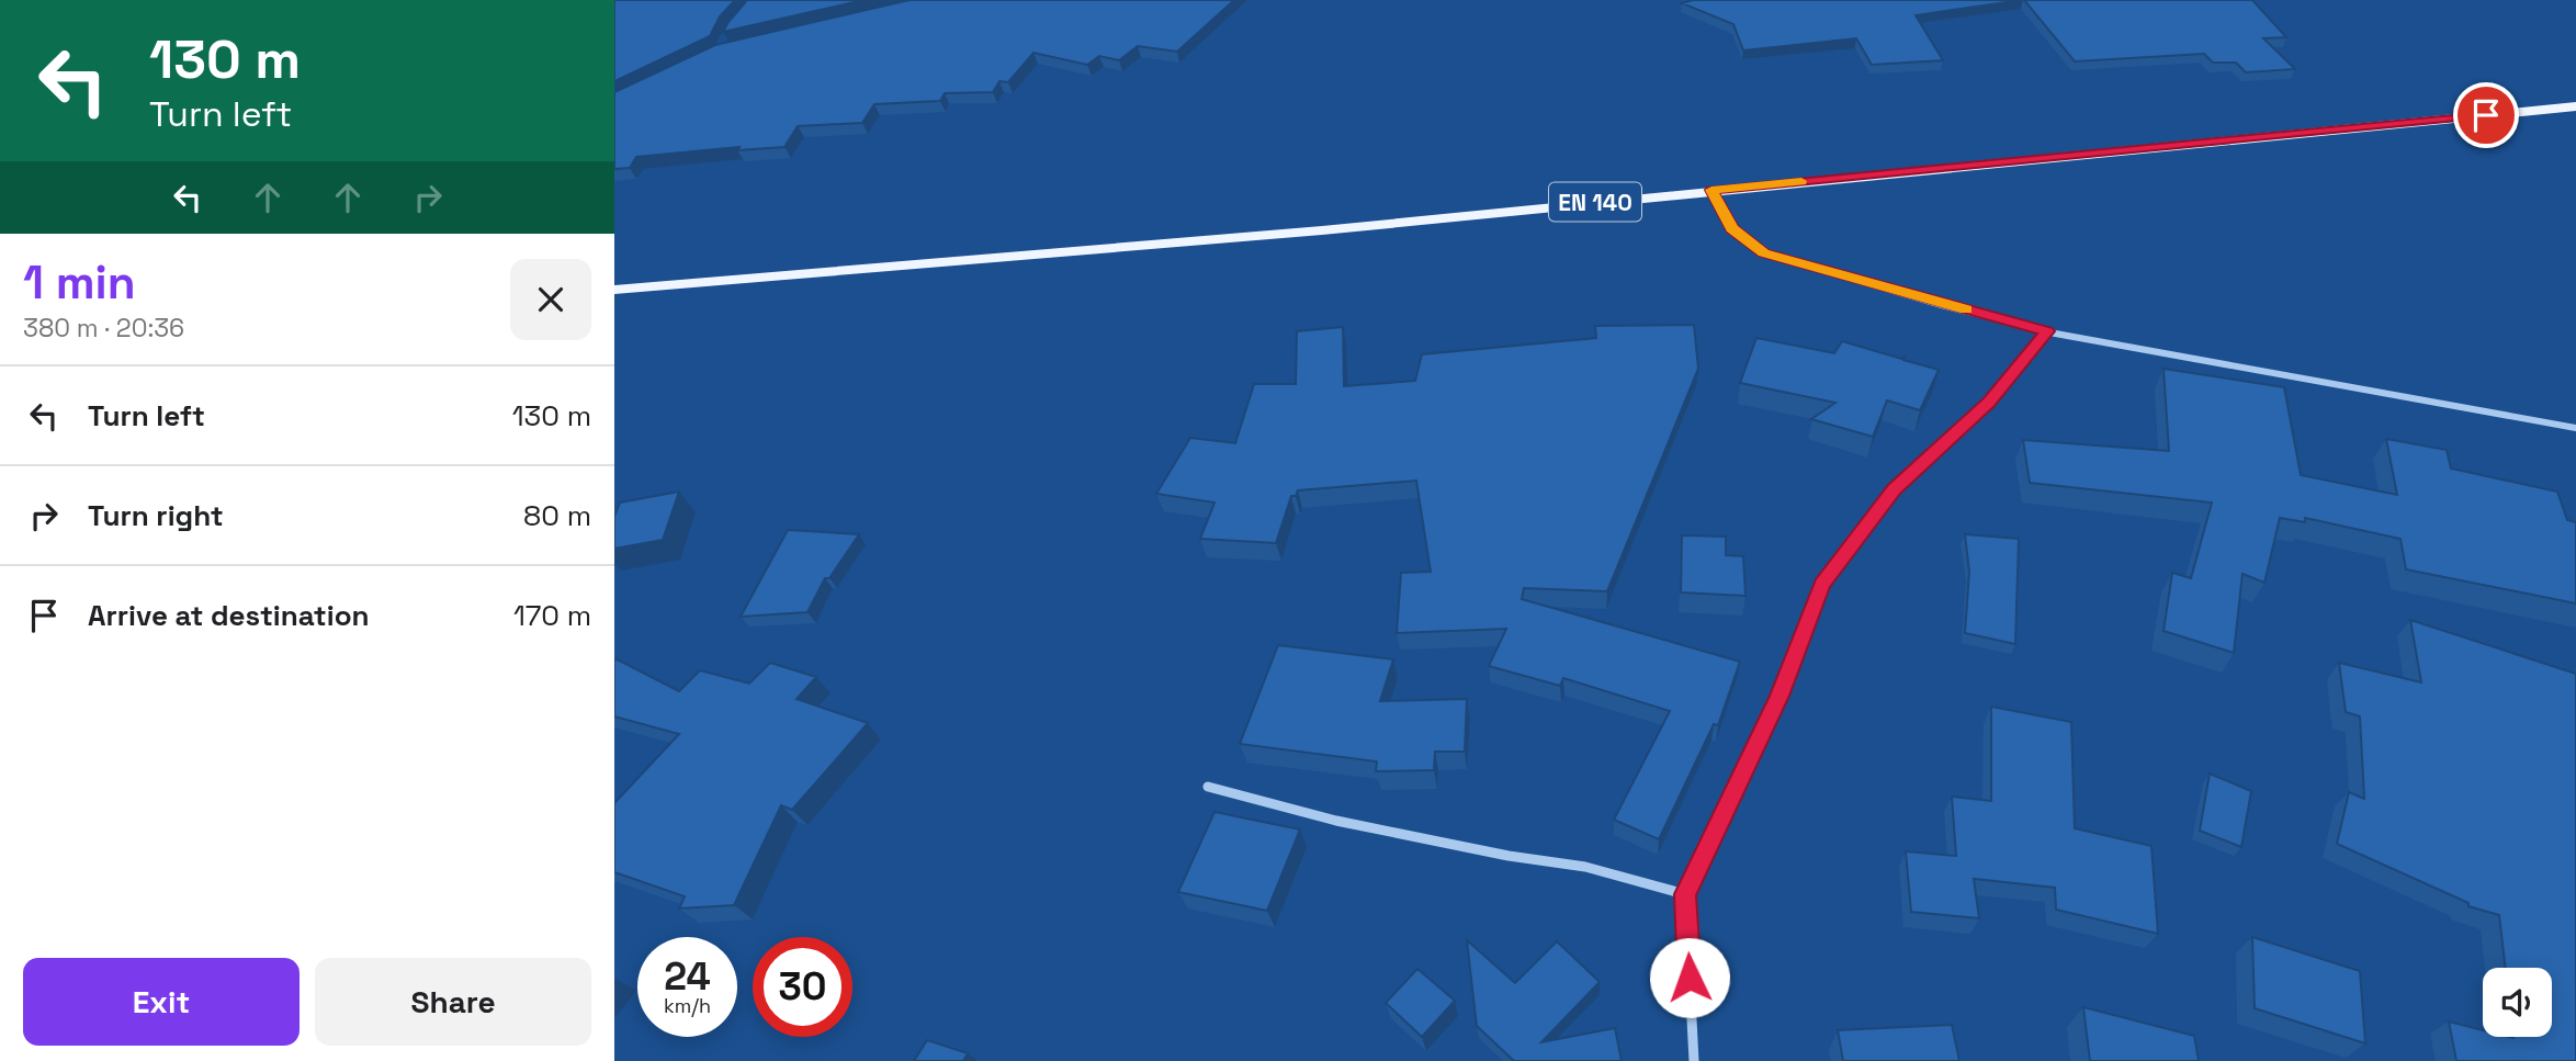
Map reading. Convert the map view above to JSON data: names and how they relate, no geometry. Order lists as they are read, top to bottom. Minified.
{"streets":{"main road":["EN 140"]},"page":{"turn":["130 m","Turn left"],"heading":["1 min","380 m · 20:36"],"list":[{"name":"Turn left","value":"130 m"},{"name":"Turn right","value":"80 m"},{"name":"Arrive at destination","value":"170 m"}],"speed":"24 km/h","limit":"30","buttons":["Exit","Share"]}}
